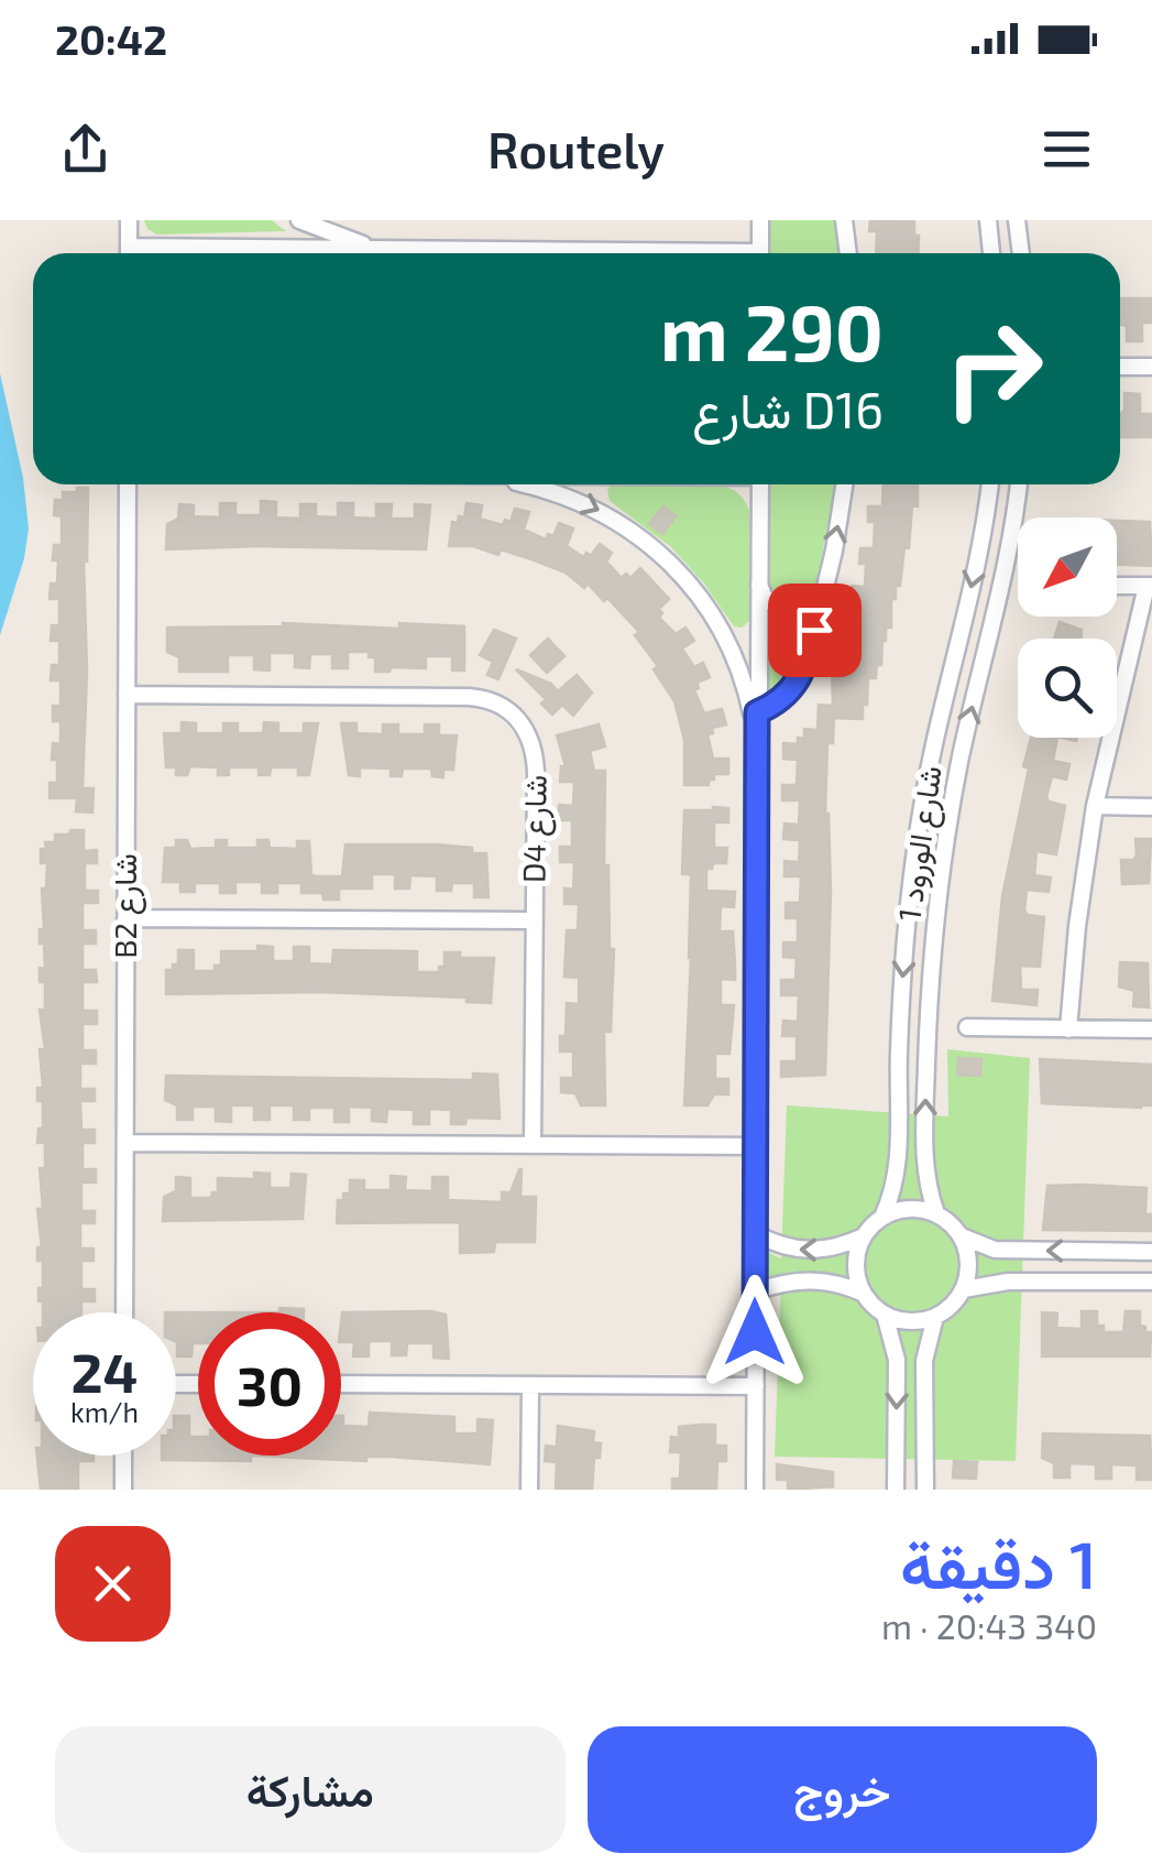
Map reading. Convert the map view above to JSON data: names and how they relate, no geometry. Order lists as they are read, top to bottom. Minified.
{"streets":{"street":["D4 شارع","شارع الورود 1","B2 شارع"]},"crossings":[["D4 شارع","B2 شارع"]],"north":"bottom left","page":{"status":"20:42","header":"Routely","turn":["290 m","D16 شارع"],"speed":"24 km/h","limit":"30","heading":["1 دقيقة","340 m · 20:43"],"buttons":["خروج","مشاركة"]}}
